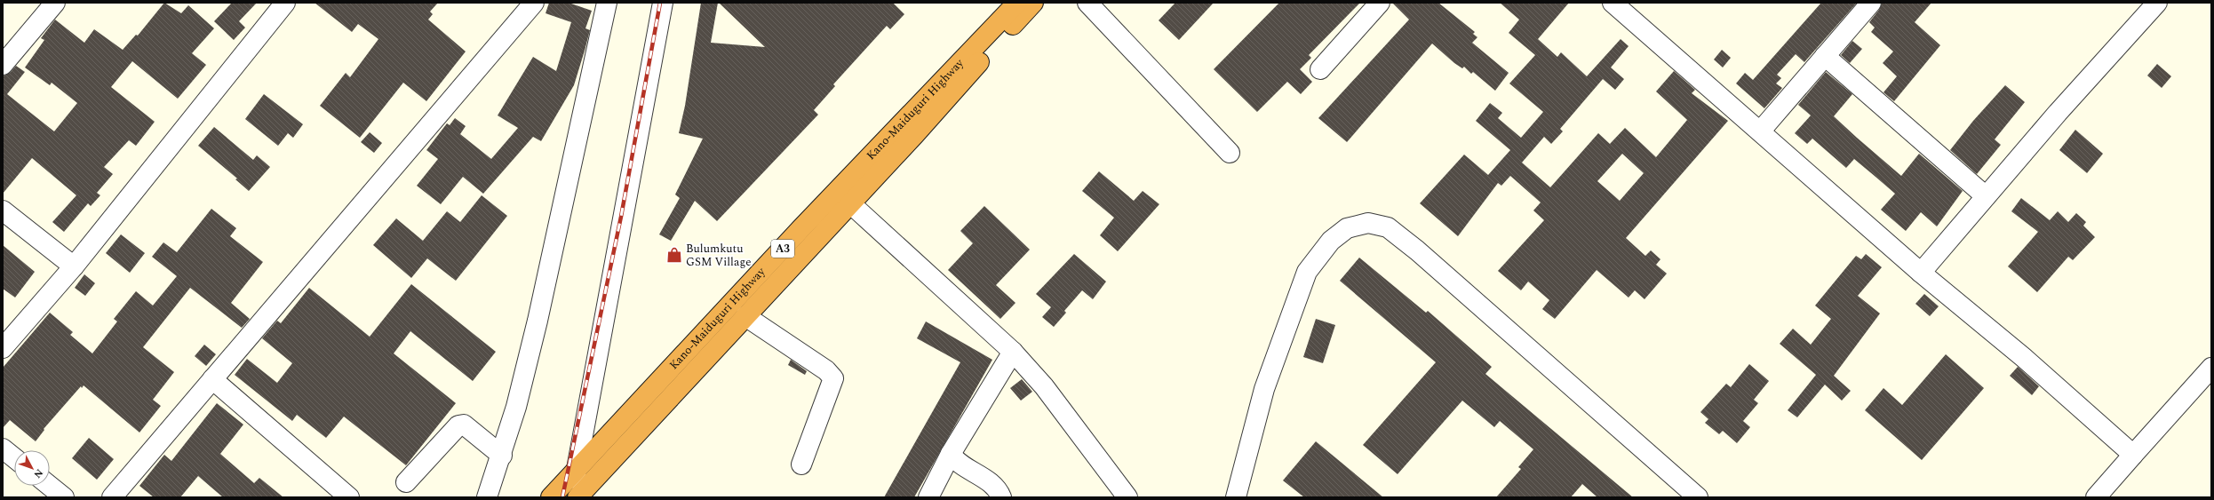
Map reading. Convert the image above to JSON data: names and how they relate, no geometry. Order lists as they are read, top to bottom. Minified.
{"streets":{"highway":["Kano-Maiduguri Highway","A3"]},"places":{"shop":["Bulumkutu GSM Village"]},"north":"bottom right"}
